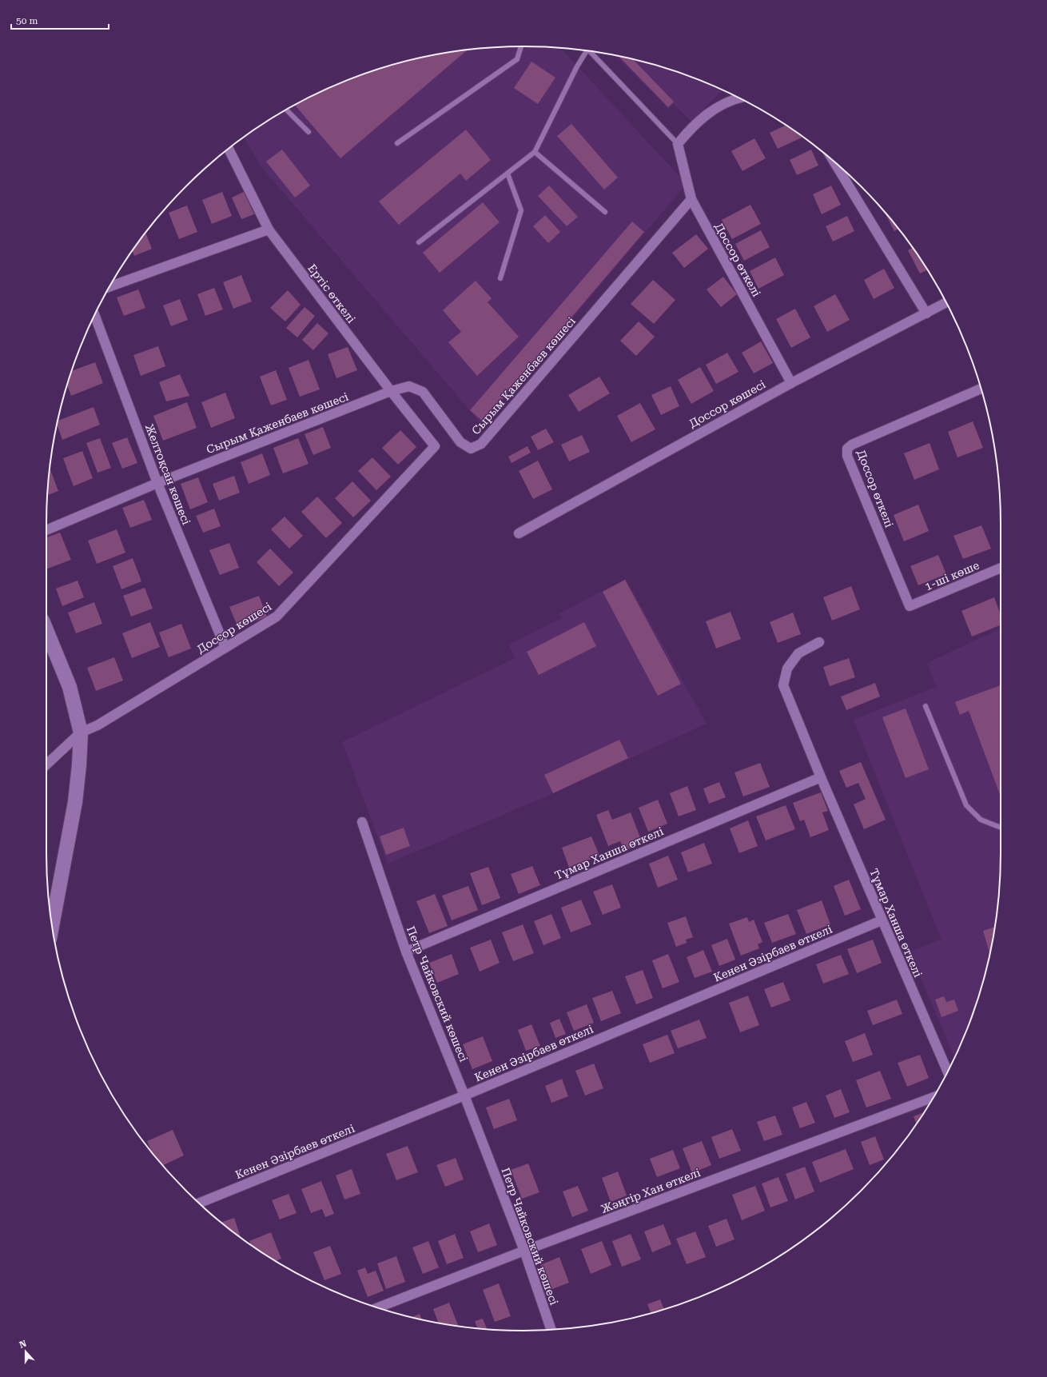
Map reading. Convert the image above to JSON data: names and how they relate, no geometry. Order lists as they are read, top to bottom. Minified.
{"streets":{"street":["Доссор өткелі","Ертіс өткелі","Сырым Қаженбаев көшесі","Доссор көшесі","Желтоқсан көшесі","1-ші көше","Тұмар Ханша өткелі","Кенен Әзірбаев өткелі","Петр Чайковский көшесі","Жәңгір Хан өткелі"]},"crossings":[["Доссор өткелі","Сырым Қаженбаев көшесі"],["Доссор өткелі","Доссор көшесі"],["Доссор өткелі","1-ші көше"],["Ертіс өткелі","Сырым Қаженбаев көшесі"],["Ертіс өткелі","Доссор көшесі"],["Сырым Қаженбаев көшесі","Желтоқсан көшесі"],["Доссор көшесі","Желтоқсан көшесі"],["Тұмар Ханша өткелі","Кенен Әзірбаев өткелі"],["Тұмар Ханша өткелі","Петр Чайковский көшесі"],["Кенен Әзірбаев өткелі","Петр Чайковский көшесі"],["Петр Чайковский көшесі","Жәңгір Хан өткелі"]],"scale_bar":"50 m","north":"top"}
